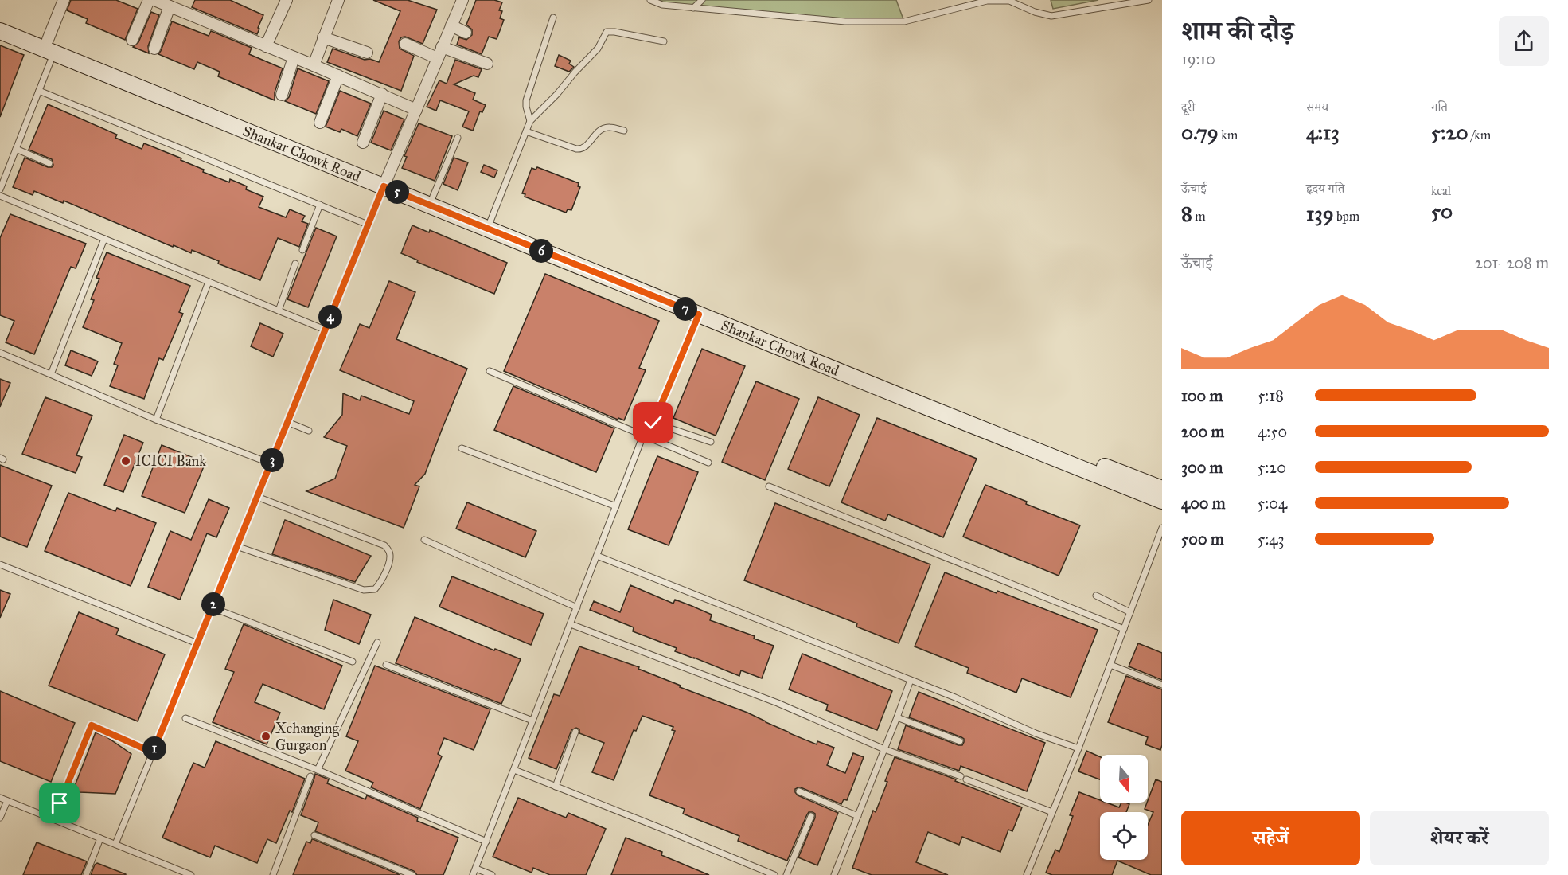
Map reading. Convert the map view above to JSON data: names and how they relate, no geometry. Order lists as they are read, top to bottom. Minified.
{"streets":{"main road":["Shankar Chowk Road"]},"places":["ICICI Bank","Xchanging Gurgaon"],"north":"bottom","page":{"heading":["शाम की दौड़","19:10"],"stats":[["दूरी","0.79 km"],["समय","4:13"],["गति","5:20 /km"],["ऊँचाई","8 m"],["हृदय गति","139 bpm"],["kcal","50"]],"pins":["5","6","7","4","3","2","1"],"chart":["ऊँचाई","201–208 m"],"list":[{"name":"100 m","note":"5:18"},{"name":"200 m","note":"4:50"},{"name":"300 m","note":"5:20"},{"name":"400 m","note":"5:04"},{"name":"500 m","note":"5:43"}],"buttons":["सहेजें","शेयर करें"]}}
